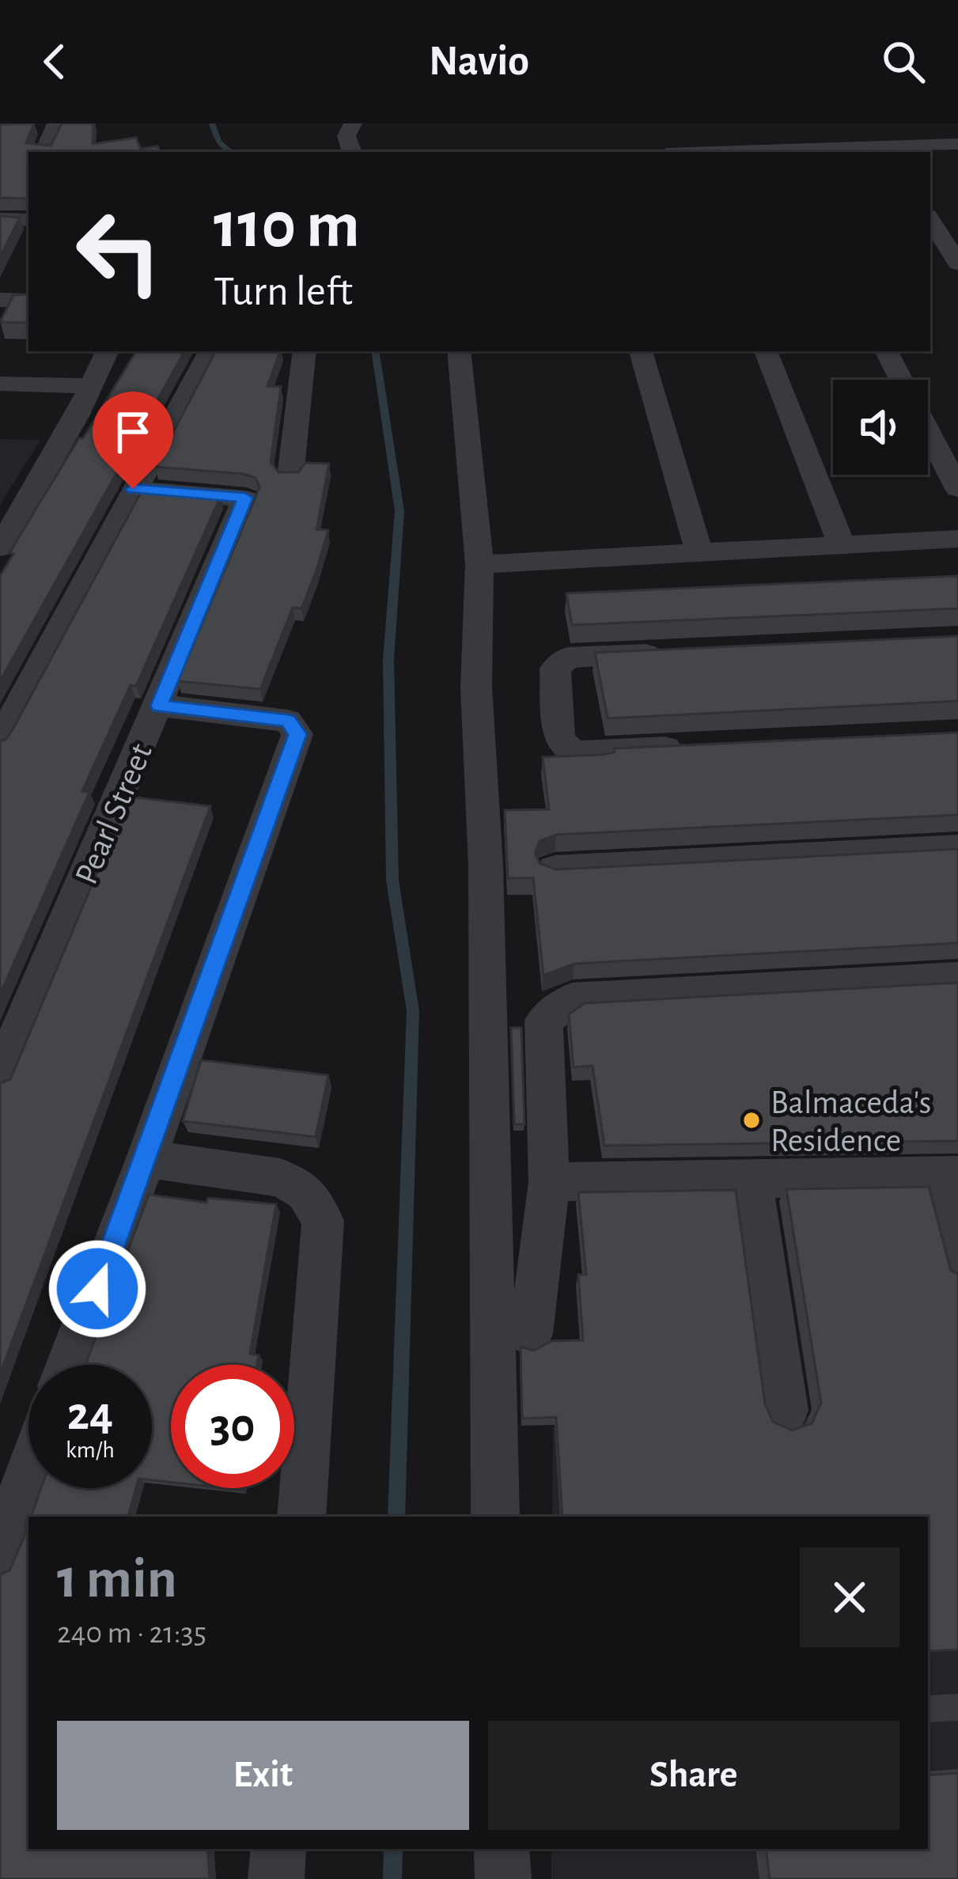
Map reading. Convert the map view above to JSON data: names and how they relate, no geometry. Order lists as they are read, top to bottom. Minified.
{"streets":{"street":["Pearl Street"]},"places":["Balmaceda's Residence"],"page":{"header":"Navio","turn":["110 m","Turn left"],"speed":"24 km/h","limit":"30","heading":["1 min","240 m · 21:35"],"buttons":["Exit","Share"]}}
